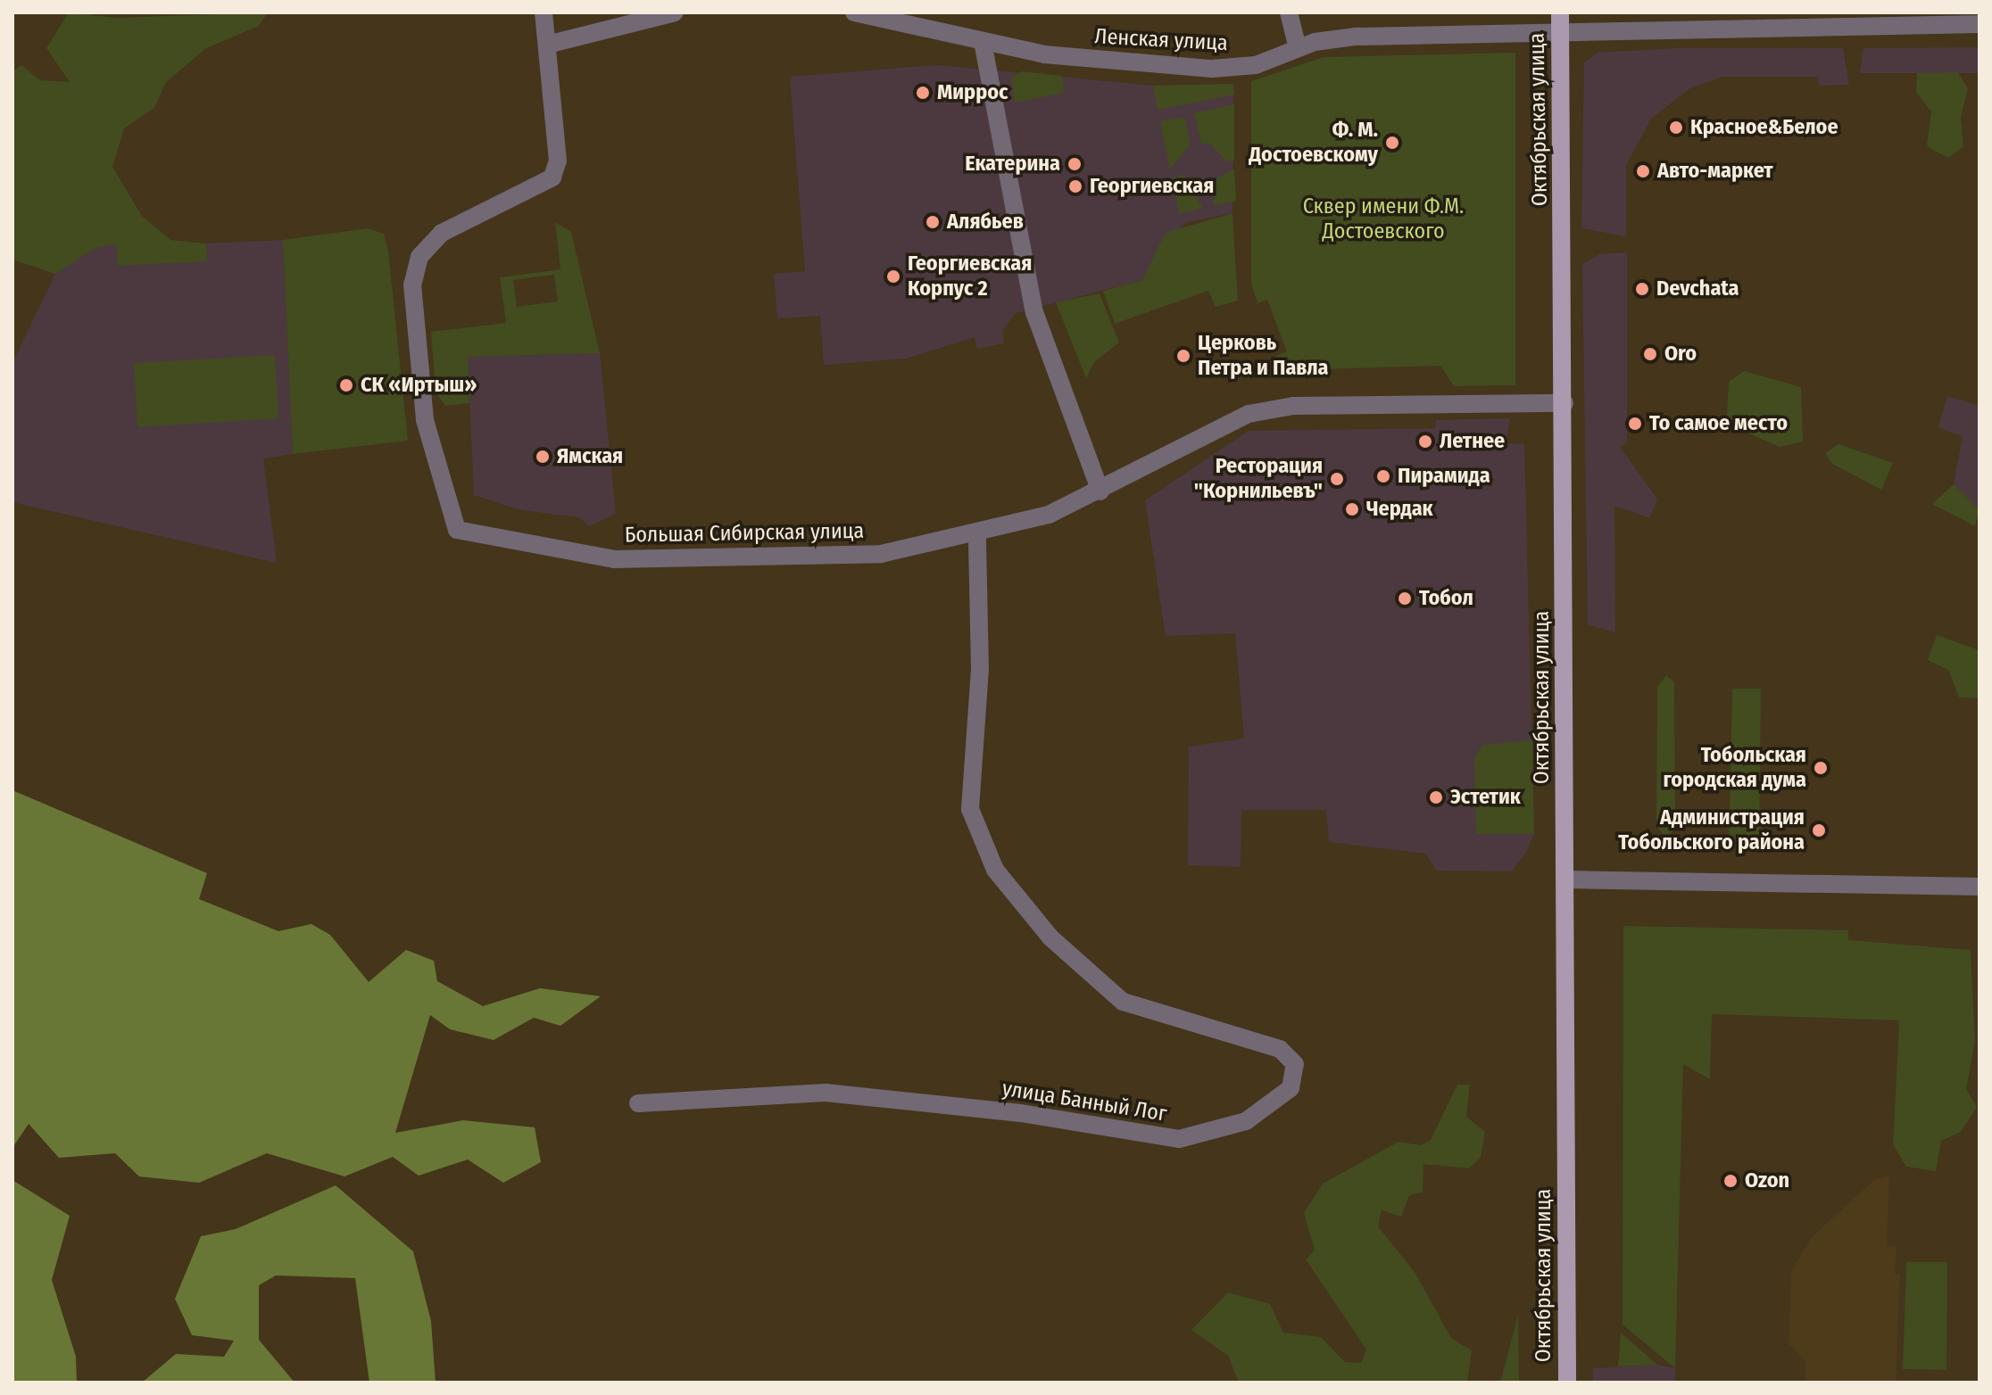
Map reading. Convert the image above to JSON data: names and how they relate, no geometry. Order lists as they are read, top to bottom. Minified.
{"streets":{"main road":["Октябрьская улица"],"street":["Ленская улица","Большая Сибирская улица","улица Банный Лог"]},"crossings":[["Ленская улица","Октябрьская улица"],["Октябрьская улица","Большая Сибирская улица"],["Большая Сибирская улица","улица Банный Лог"]],"parks":["Сквер имени Ф.М. Достоевского"],"places":["Миррос","Красное&Белое","Ф. М. Достоевскому","Екатерина","Авто-маркет","Георгиевская","Алябьев","Георгиевская Корпус 2","Devchata","Oro","Церковь Петра и Павла","СК «Иртыш»","То самое место","Летнее","Ямская","Пирамида","Ресторация \"Корнильевъ\"","Чердак","Тобол","Тобольская городская дума","Эстетик","Администрация Тобольского района","Ozon"]}
